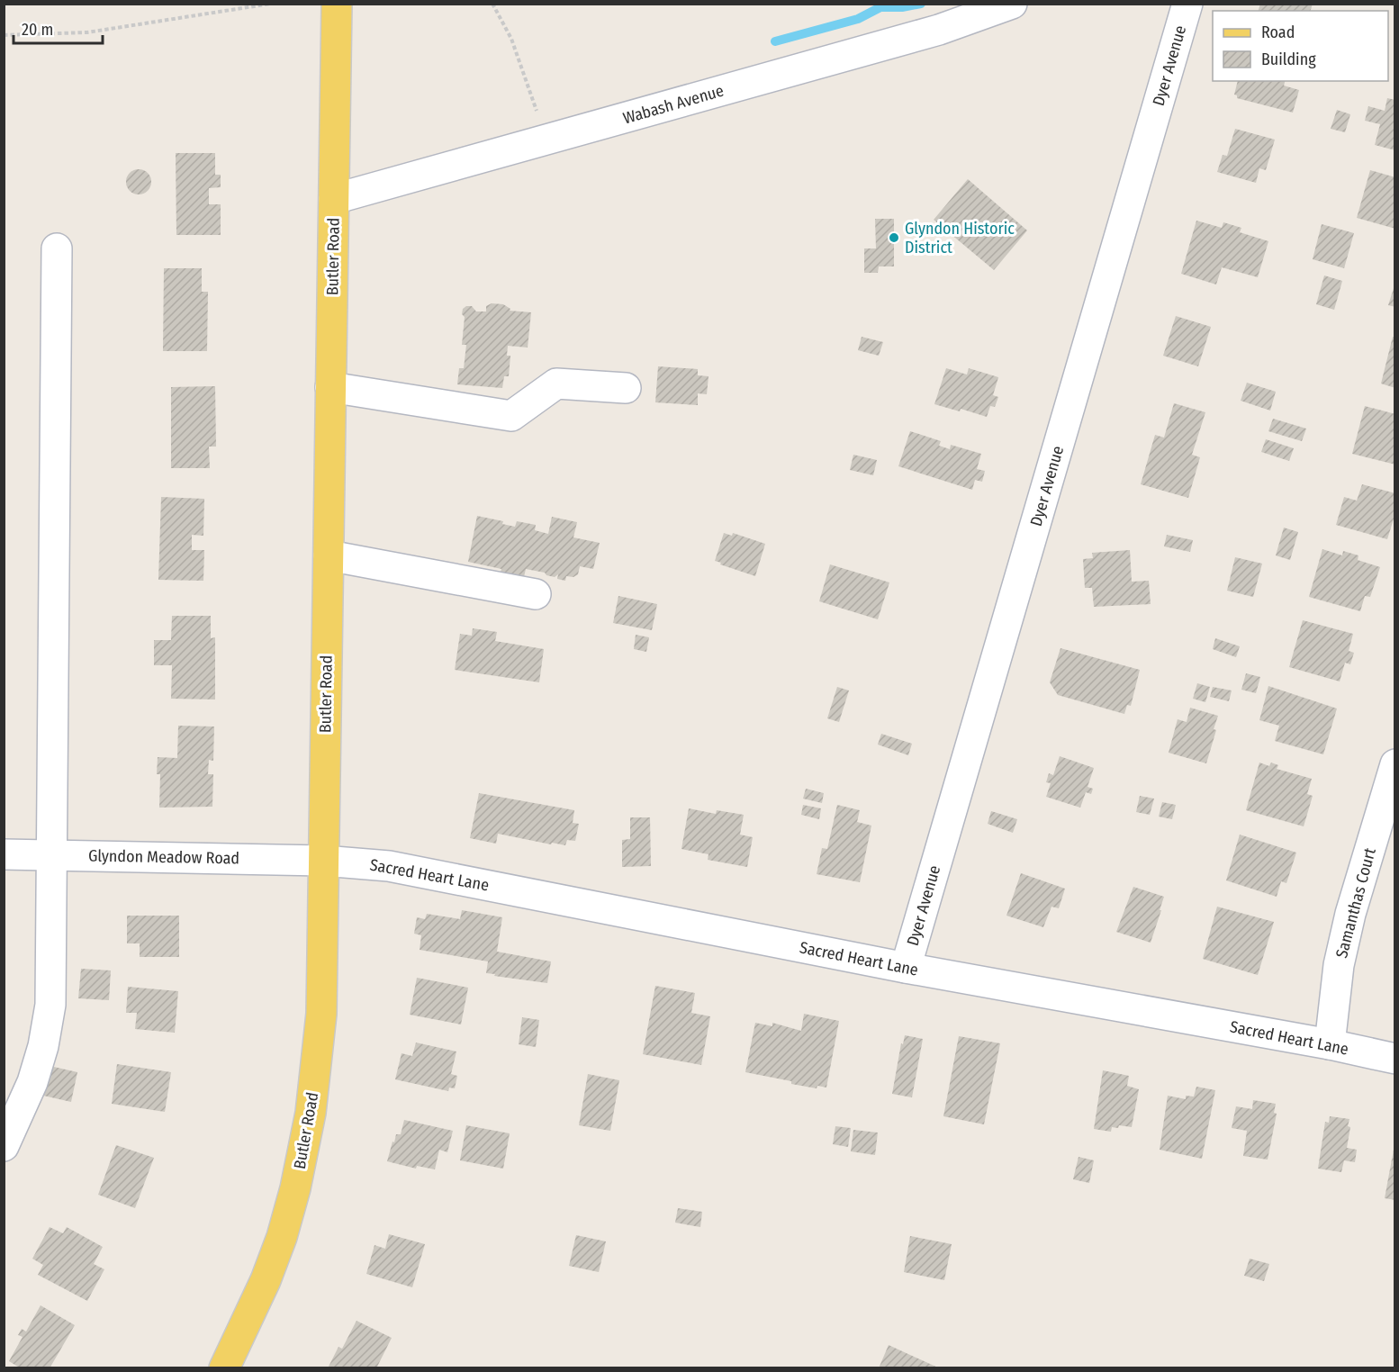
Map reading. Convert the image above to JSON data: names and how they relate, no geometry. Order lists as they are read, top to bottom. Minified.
{"streets":{"main road":["Butler Road"],"street":["Dyer Avenue","Wabash Avenue","Glyndon Meadow Road","Sacred Heart Lane","Samanthas Court"]},"crossings":[["Dyer Avenue","Sacred Heart Lane"],["Wabash Avenue","Butler Road"],["Butler Road","Glyndon Meadow Road"],["Butler Road","Sacred Heart Lane"],["Glyndon Meadow Road","Sacred Heart Lane"],["Sacred Heart Lane","Samanthas Court"]],"places":["Glyndon Historic District"],"legend":["Road","Building"],"scale_bar":"20 m"}
